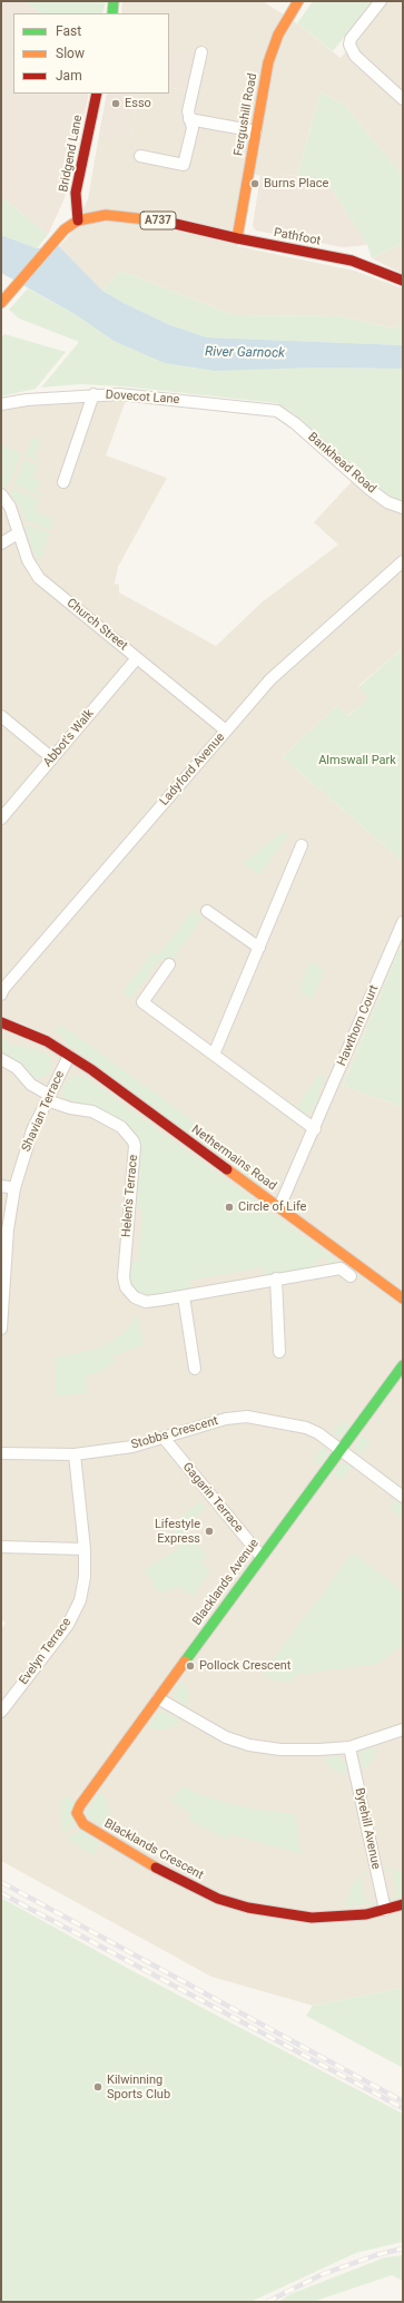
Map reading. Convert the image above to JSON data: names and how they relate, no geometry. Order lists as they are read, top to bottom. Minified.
{"streets":{"main road":["Fergushill Road","Bridgend Lane","A737","Pathfoot","Nethermains Road","Blacklands Avenue","Blacklands Crescent"],"street":["Dovecot Lane","Bankhead Road","Church Street","Abbot's Walk","Ladyford Avenue","Hawthorn Court","Shavian Terrace","Helen's Terrace","Stobbs Crescent","Gagarin Terrace","Evelyn Terrace","Byrehill Avenue"]},"crossings":[["Fergushill Road","A737"],["Fergushill Road","Pathfoot"],["Bridgend Lane","A737"],["A737","Pathfoot"],["Dovecot Lane","Bankhead Road"],["Church Street","Abbot's Walk"],["Church Street","Ladyford Avenue"],["Hawthorn Court","Nethermains Road"],["Shavian Terrace","Nethermains Road"],["Shavian Terrace","Helen's Terrace"],["Stobbs Crescent","Gagarin Terrace"],["Stobbs Crescent","Blacklands Avenue"],["Stobbs Crescent","Evelyn Terrace"],["Gagarin Terrace","Blacklands Avenue"],["Blacklands Avenue","Blacklands Crescent"],["Byrehill Avenue","Blacklands Crescent"]],"water":["River Garnock"],"parks":["Almswall Park"],"places":["Esso","Burns Place","Circle of Life","Lifestyle Express","Pollock Crescent","Kilwinning Sports Club"],"legend":["Fast","Slow","Jam"]}
